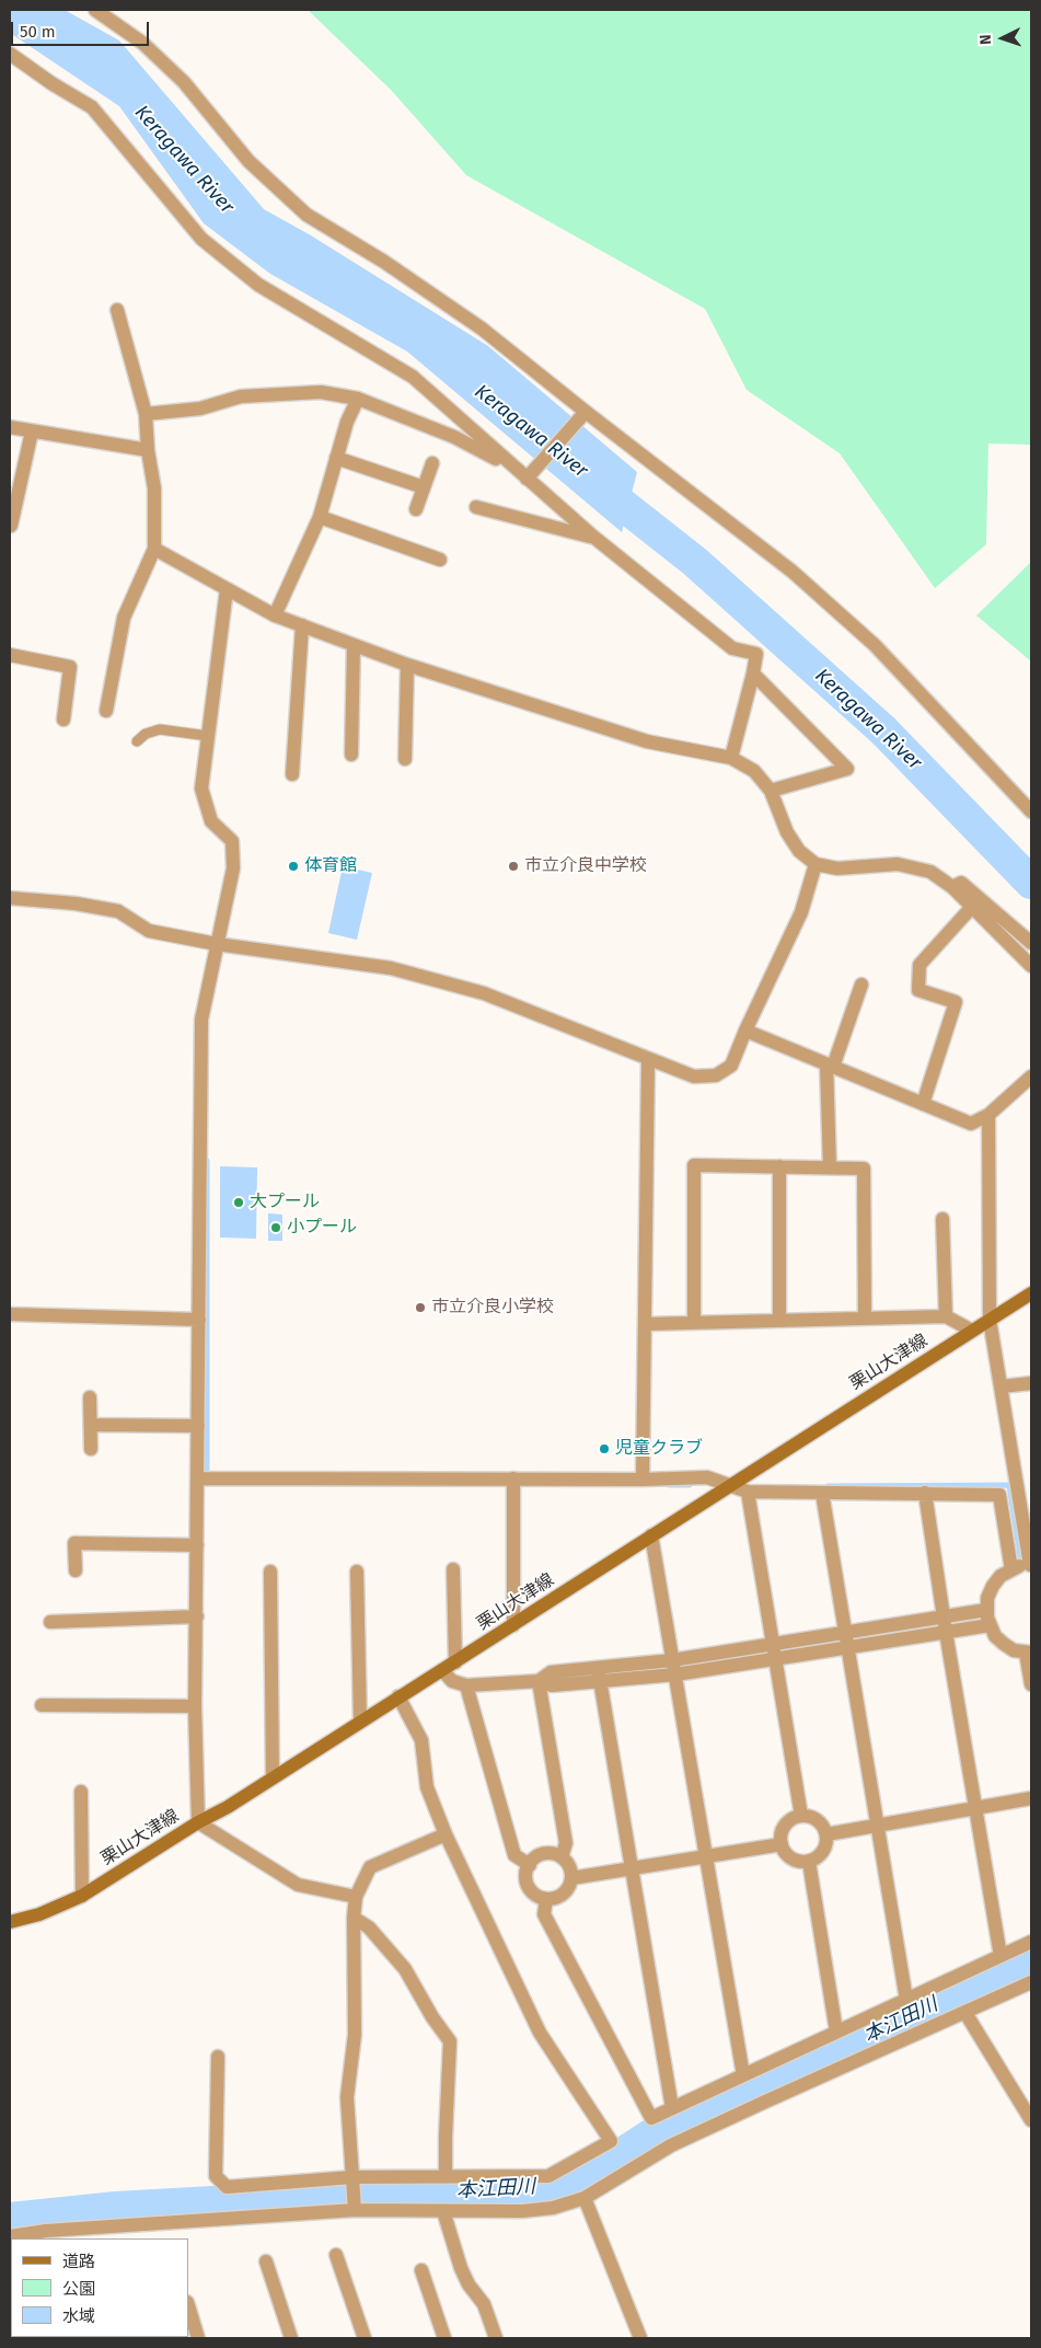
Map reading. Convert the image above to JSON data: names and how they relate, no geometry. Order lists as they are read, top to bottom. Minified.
{"streets":{"main road":["栗山大津線"]},"water":["Keragawa River","本江田川"],"places":["体育館","市立介良中学校","大プール","小プール","市立介良小学校","児童クラブ"],"legend":["道路","公園","水域"],"scale_bar":"50 m","north":"left"}
